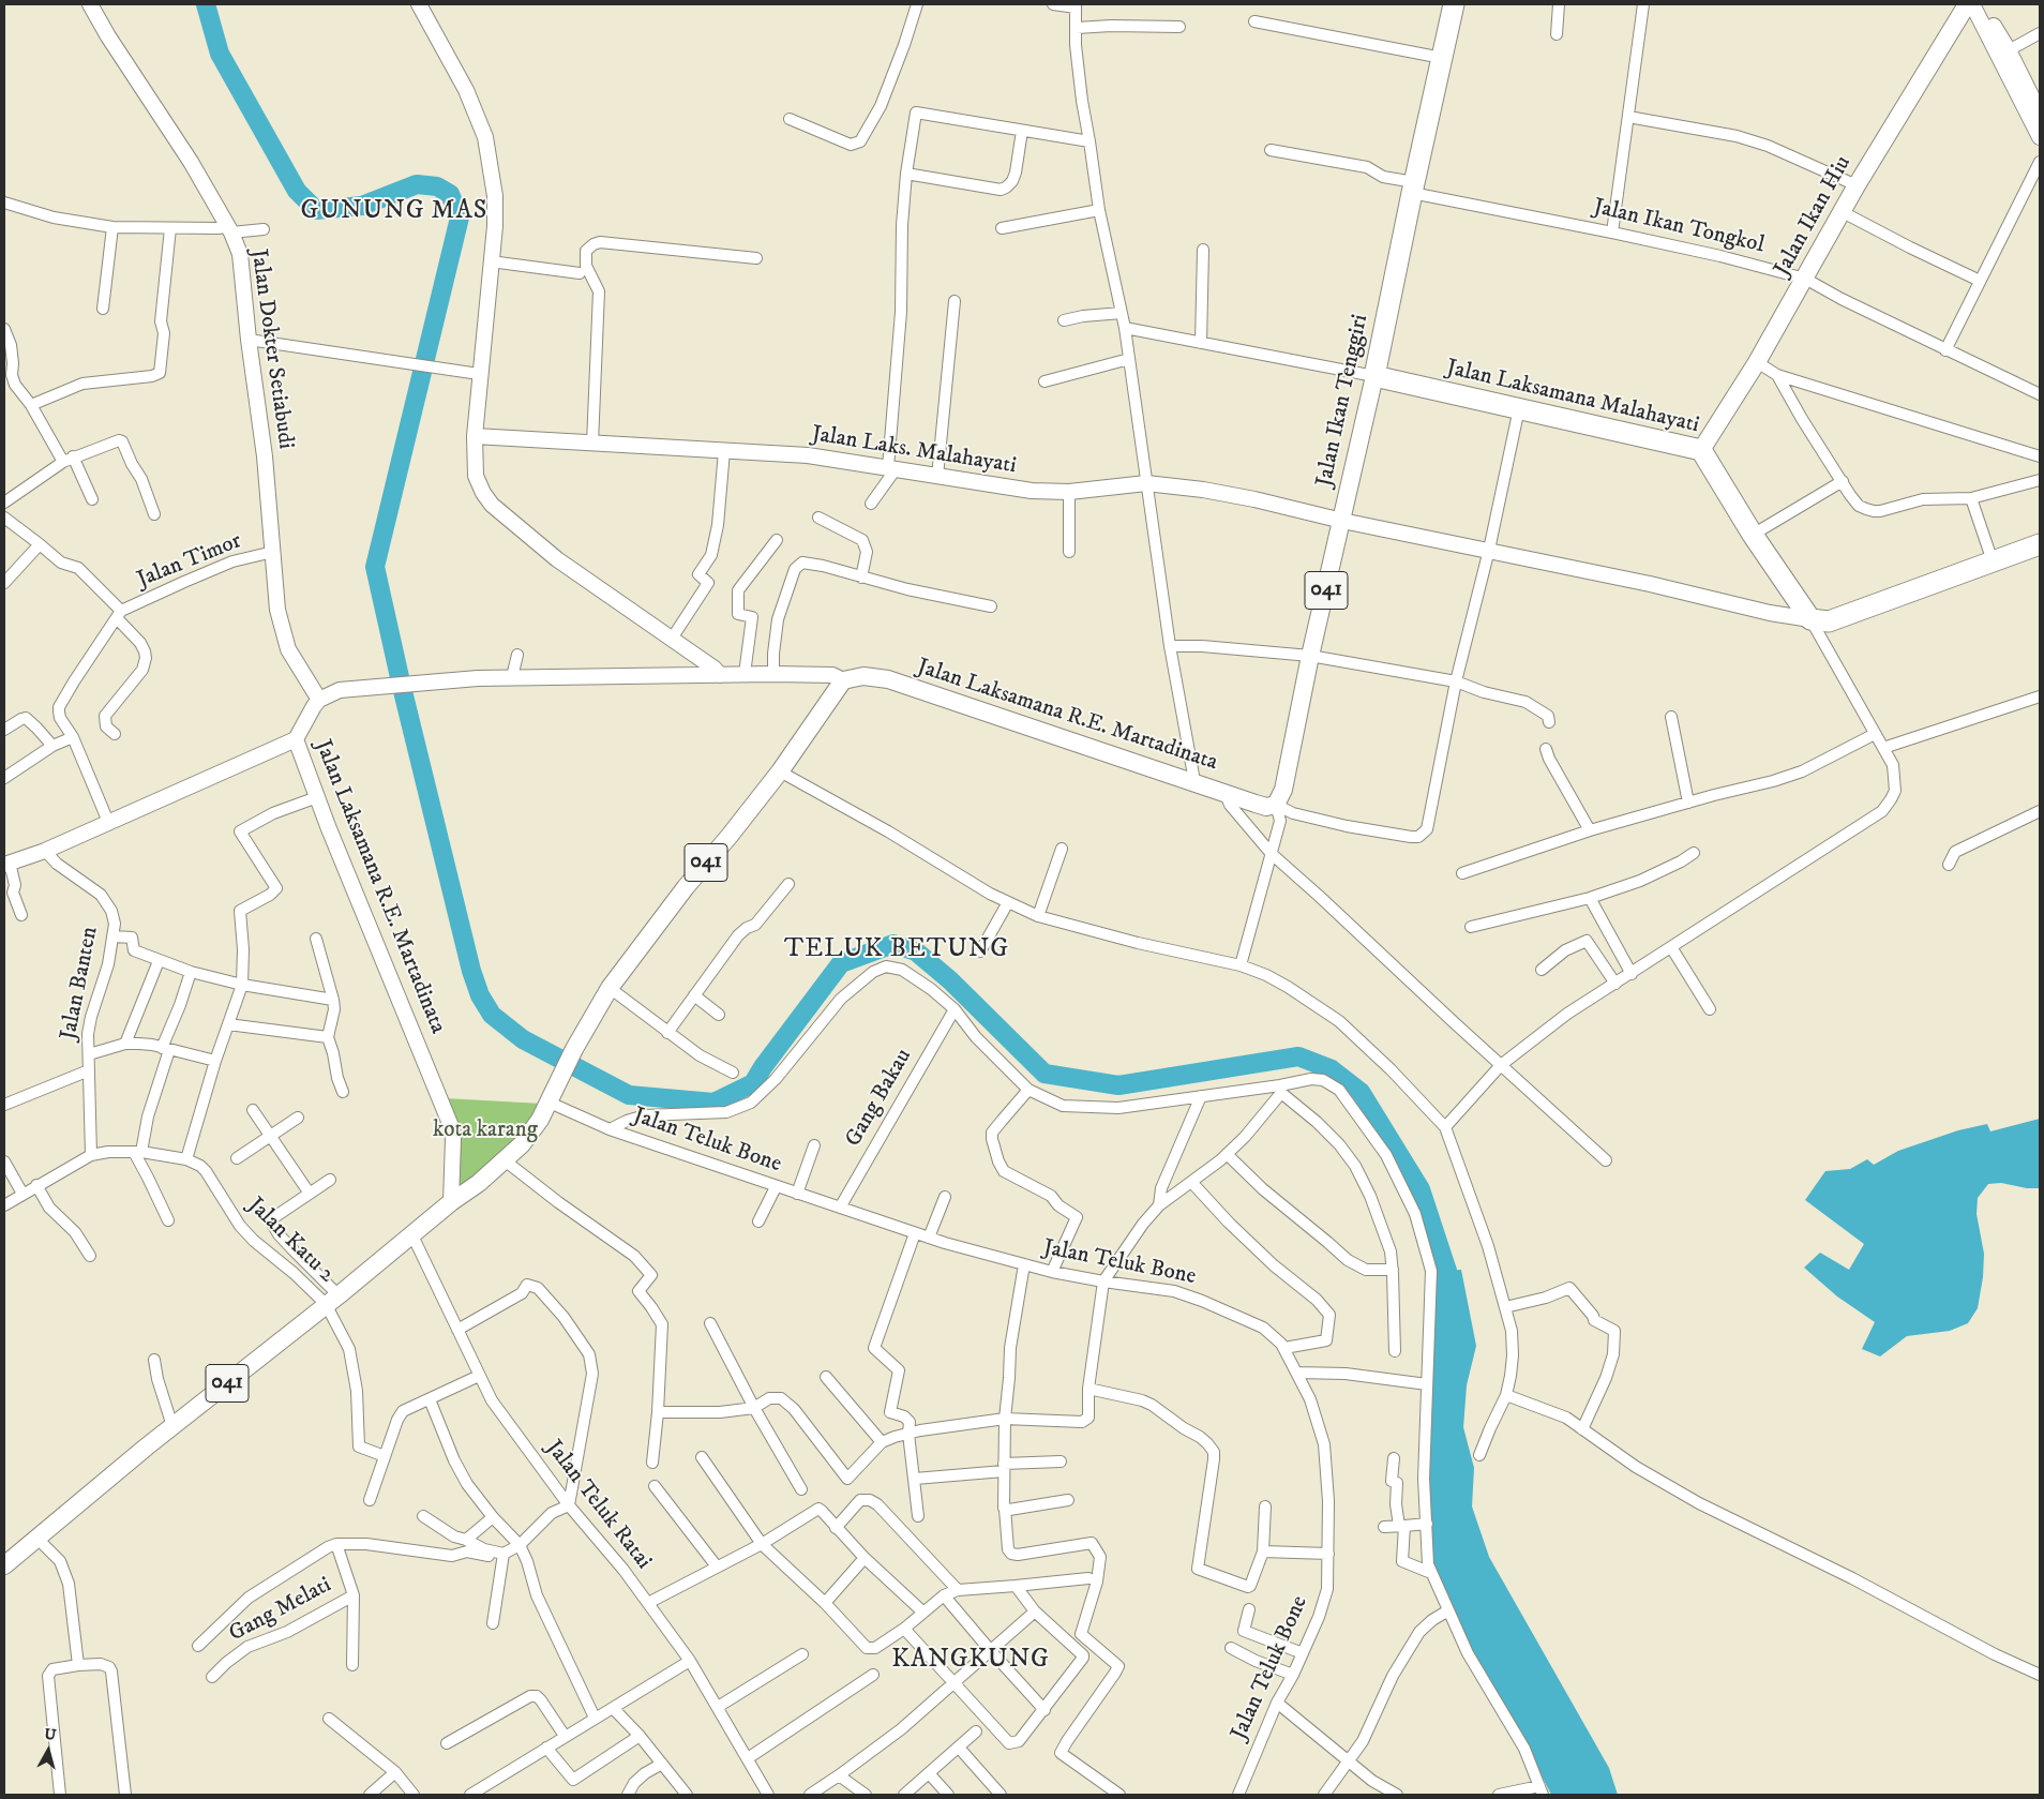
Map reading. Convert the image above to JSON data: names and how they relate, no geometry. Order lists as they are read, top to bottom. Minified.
{"streets":{"highway":["Jalan Laksamana Malahayati","Jalan Ikan Tenggiri"],"main road":["Jalan Ikan Hiu","041","Jalan Laksamana R.E. Martadinata"],"street":["Jalan Ikan Tongkol","Jalan Dokter Setiabudi","Jalan Laks. Malahayati","Jalan Timor","Jalan Banten","Gang Bakau","Jalan Teluk Bone","Jalan Katu 2","Jalan Teluk Ratai","Gang Melati"]},"crossings":[["Jalan Ikan Hiu","Jalan Ikan Tongkol"],["Jalan Ikan Hiu","Jalan Laksamana Malahayati"],["Jalan Ikan Tongkol","Jalan Ikan Tenggiri"],["Jalan Dokter Setiabudi","Jalan Timor"],["Jalan Dokter Setiabudi","Jalan Laksamana R.E. Martadinata"],["Jalan Laksamana Malahayati","Jalan Ikan Tenggiri"],["Jalan Laksamana Malahayati","Jalan Laks. Malahayati"],["Jalan Ikan Tenggiri","Jalan Laks. Malahayati"],["Jalan Ikan Tenggiri","Jalan Laksamana R.E. Martadinata"],["041","Jalan Laksamana R.E. Martadinata"],["041","Jalan Teluk Bone"],["041","Jalan Katu 2"],["041","Jalan Teluk Ratai"],["Jalan Banten","Jalan Katu 2"],["Gang Bakau","Jalan Teluk Bone"]],"districts":["GUNUNG MAS","TELUK BETUNG","KANGKUNG"],"parks":["kota karang"],"north":"top"}
